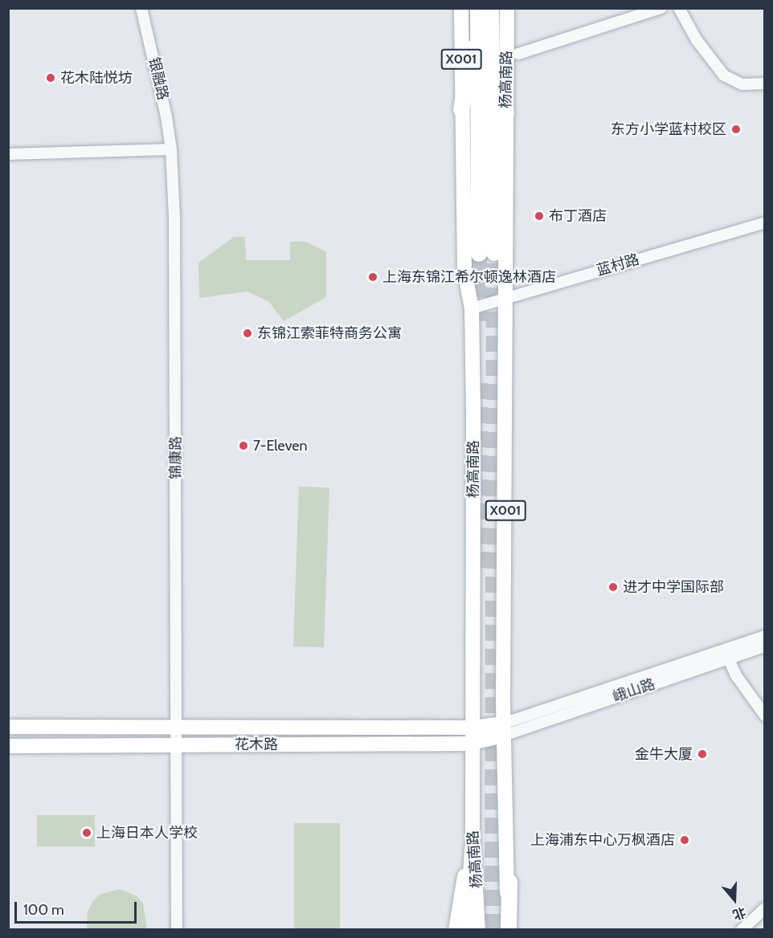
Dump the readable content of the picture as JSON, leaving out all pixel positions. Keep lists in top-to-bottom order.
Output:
{
  "streets": {
    "highway": ["X001", "杨高南路"],
    "main road": ["花木路"],
    "street": [
      "银融路",
      "蓝村路",
      "锦康路",
      "峨山路"
    ]
  },
  "crossings": [
    ["X001", "杨高南路"],
    ["银融路", "锦康路"],
    ["杨高南路", "蓝村路"],
    ["杨高南路", "峨山路"],
    ["杨高南路", "花木路"],
    ["锦康路", "花木路"],
    ["峨山路", "花木路"]
  ],
  "places": [
    "花木陆悦坊",
    "东方小学蓝村校区",
    "布丁酒店",
    "上海东锦江希尔顿逸林酒店",
    "东锦江索菲特商务公寓",
    "7-Eleven",
    "进才中学国际部",
    "金牛大厦",
    "上海日本人学校",
    "上海浦东中心万枫酒店"
  ],
  "scale_bar": "100 m",
  "north": "bottom"
}
